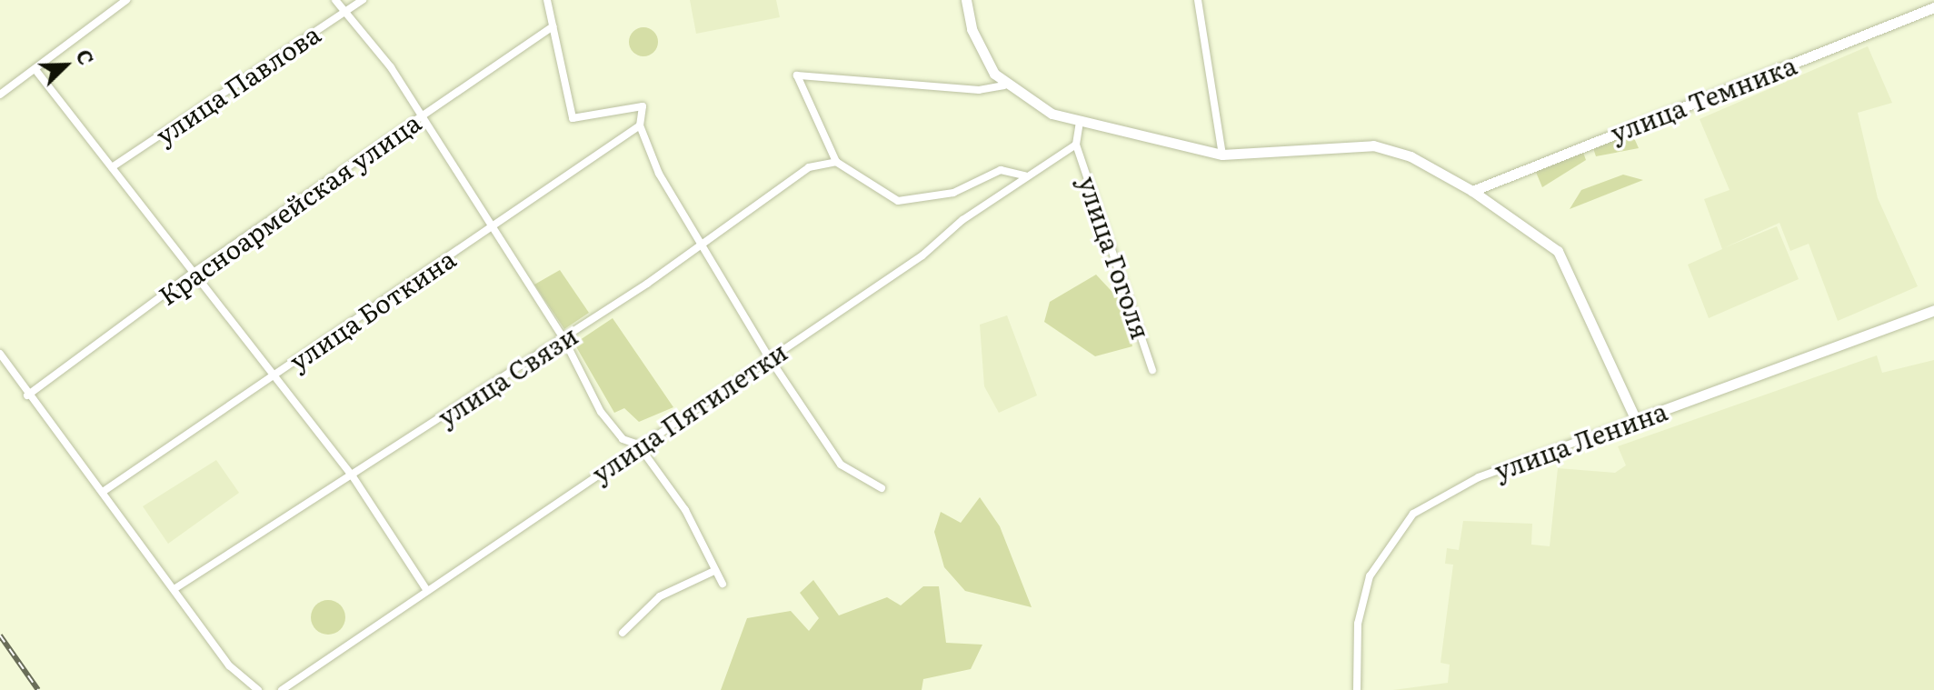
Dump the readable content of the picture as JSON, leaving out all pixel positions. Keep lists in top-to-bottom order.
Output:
{
  "streets": {
    "street": [
      "улица Павлова",
      "улица Темника",
      "Красноармейская улица",
      "улица Гоголя",
      "улица Боткина",
      "улица Связи",
      "улица Пятилетки",
      "улица Ленина"
    ]
  },
  "crossings": [
    ["улица Гоголя", "улица Пятилетки"]
  ],
  "north": "top right"
}
